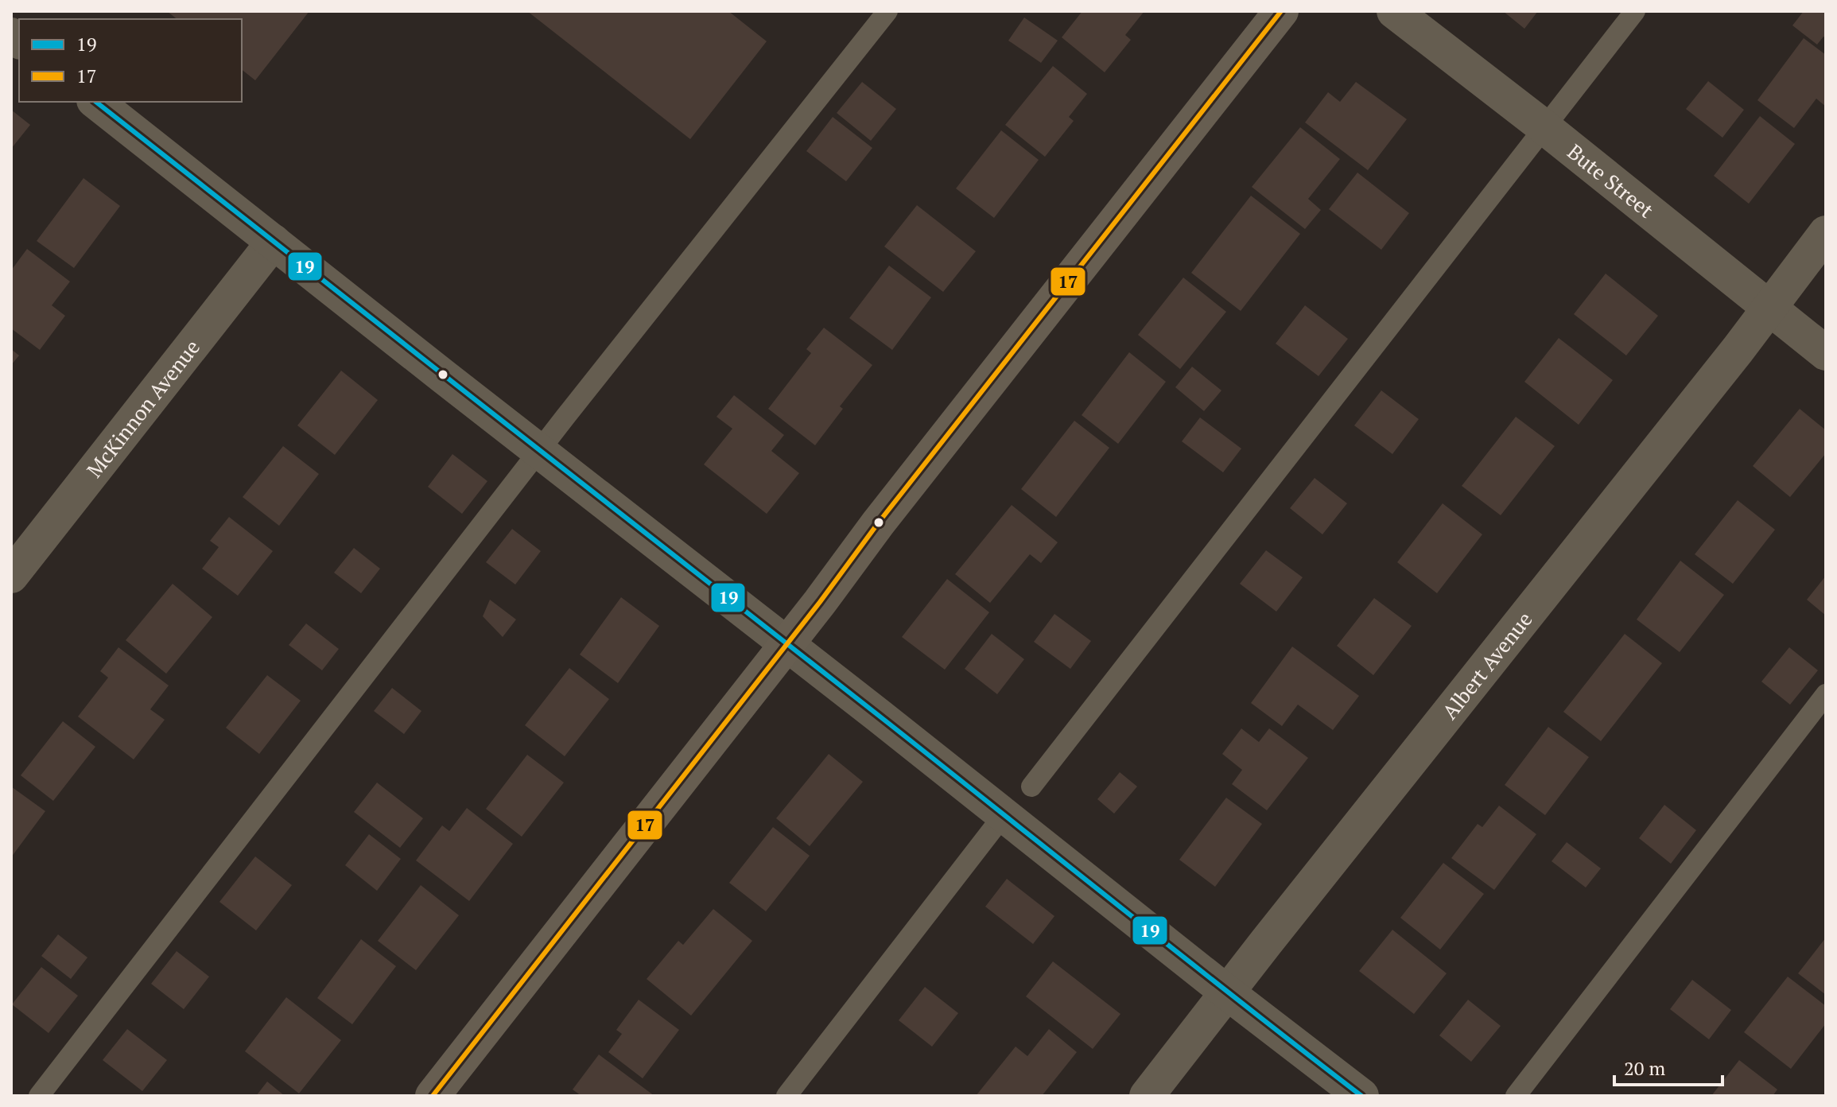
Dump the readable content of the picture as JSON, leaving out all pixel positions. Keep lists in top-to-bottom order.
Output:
{
  "streets": {
    "street": ["Bute Street", "McKinnon Avenue", "Albert Avenue"]
  },
  "crossings": [
    ["Bute Street", "Albert Avenue"]
  ],
  "lines": ["transit line 17", "transit line 19"],
  "legend": ["19", "17"],
  "scale_bar": "20 m"
}
